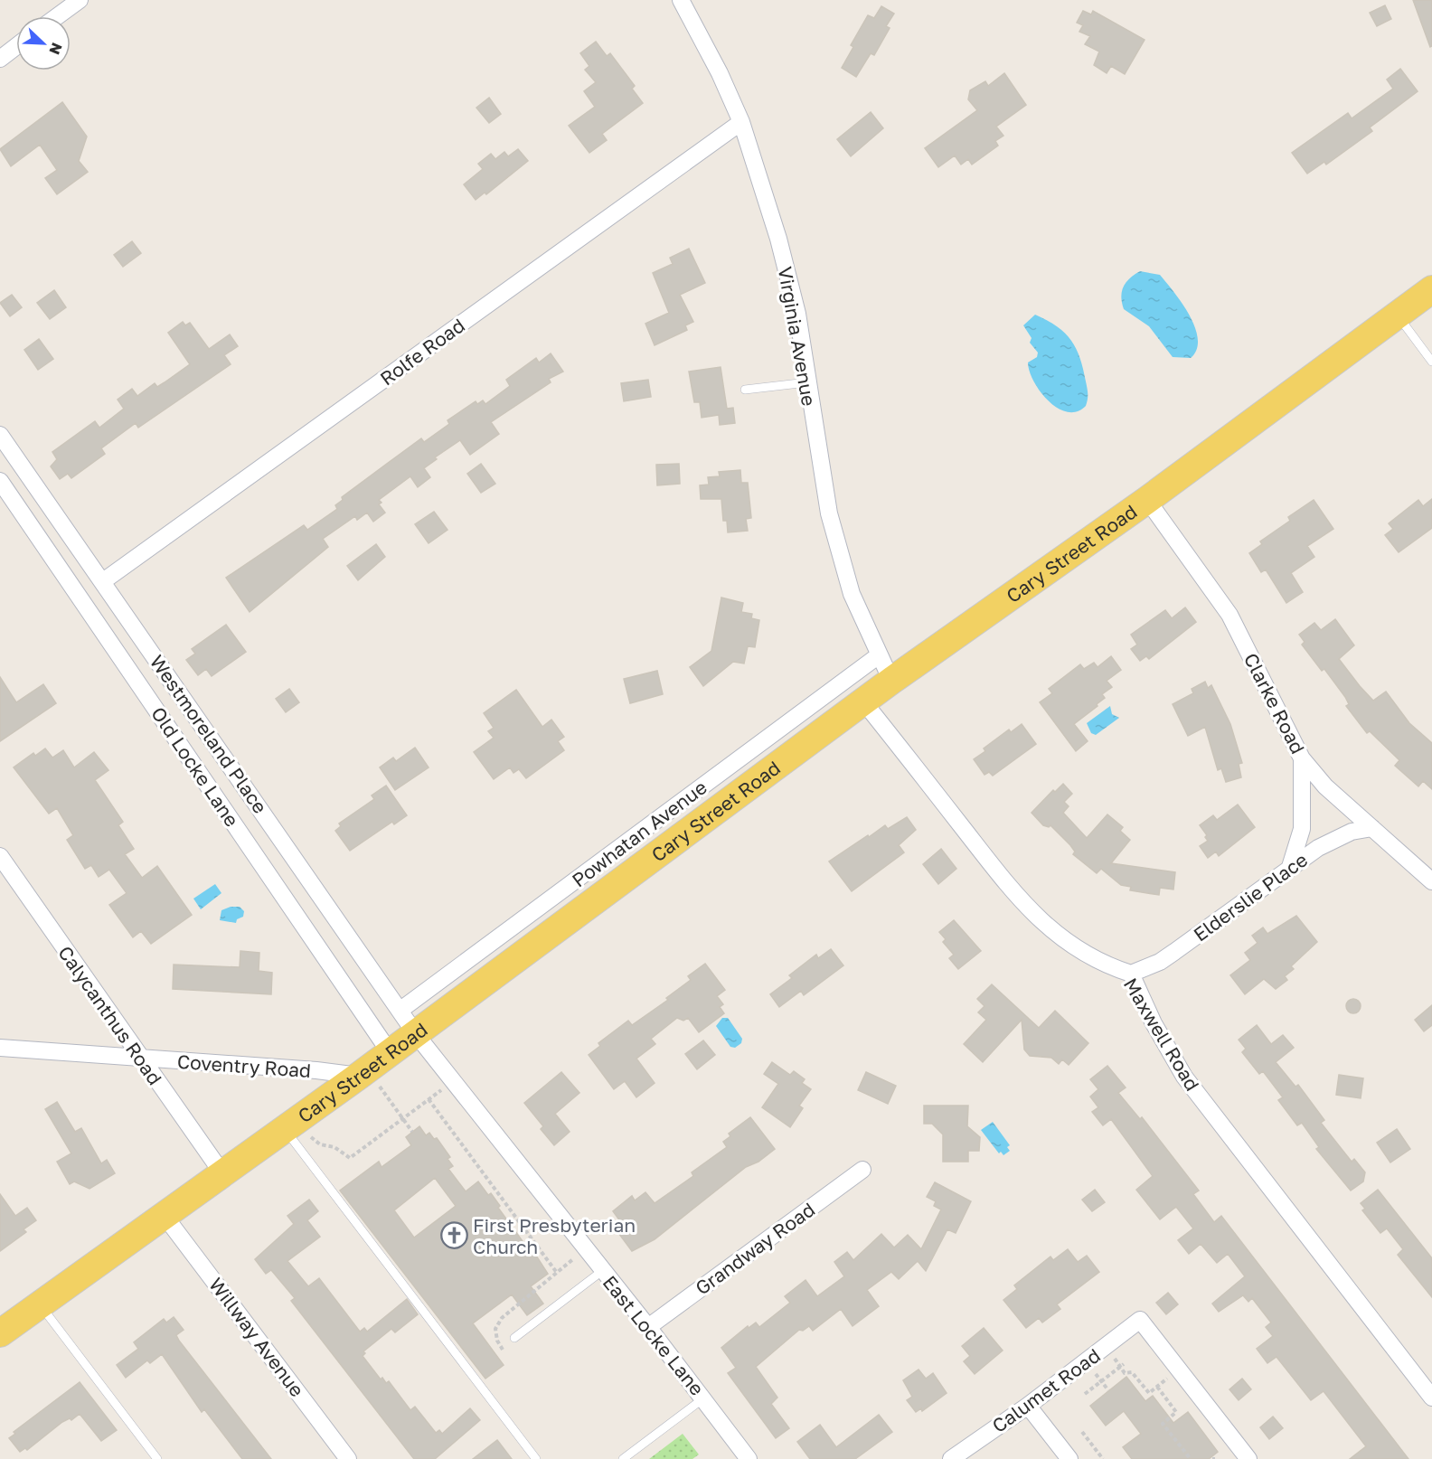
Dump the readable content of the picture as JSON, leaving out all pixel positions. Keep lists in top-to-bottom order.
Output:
{
  "streets": {
    "main road": ["Cary Street Road"],
    "street": [
      "Virginia Avenue",
      "Rolfe Road",
      "Clarke Road",
      "Westmoreland Place",
      "Old Locke Lane",
      "Powhatan Avenue",
      "Elderslie Place",
      "Calycanthus Road",
      "Maxwell Road",
      "Coventry Road",
      "Grandway Road",
      "East Locke Lane",
      "Willway Avenue",
      "Calumet Road"
    ]
  },
  "crossings": [
    ["Virginia Avenue", "Rolfe Road"],
    ["Virginia Avenue", "Cary Street Road"],
    ["Virginia Avenue", "Powhatan Avenue"],
    ["Rolfe Road", "Westmoreland Place"],
    ["Cary Street Road", "Clarke Road"],
    ["Cary Street Road", "Westmoreland Place"],
    ["Cary Street Road", "Old Locke Lane"],
    ["Cary Street Road", "Calycanthus Road"],
    ["Cary Street Road", "Maxwell Road"],
    ["Cary Street Road", "Coventry Road"],
    ["Cary Street Road", "East Locke Lane"],
    ["Cary Street Road", "Willway Avenue"],
    ["Clarke Road", "Elderslie Place"],
    ["Westmoreland Place", "Powhatan Avenue"],
    ["Westmoreland Place", "East Locke Lane"],
    ["Elderslie Place", "Maxwell Road"],
    ["Calycanthus Road", "Coventry Road"],
    ["Grandway Road", "East Locke Lane"]
  ],
  "places": {
    "church": ["First Presbyterian Church"]
  },
  "north": "bottom right"
}
